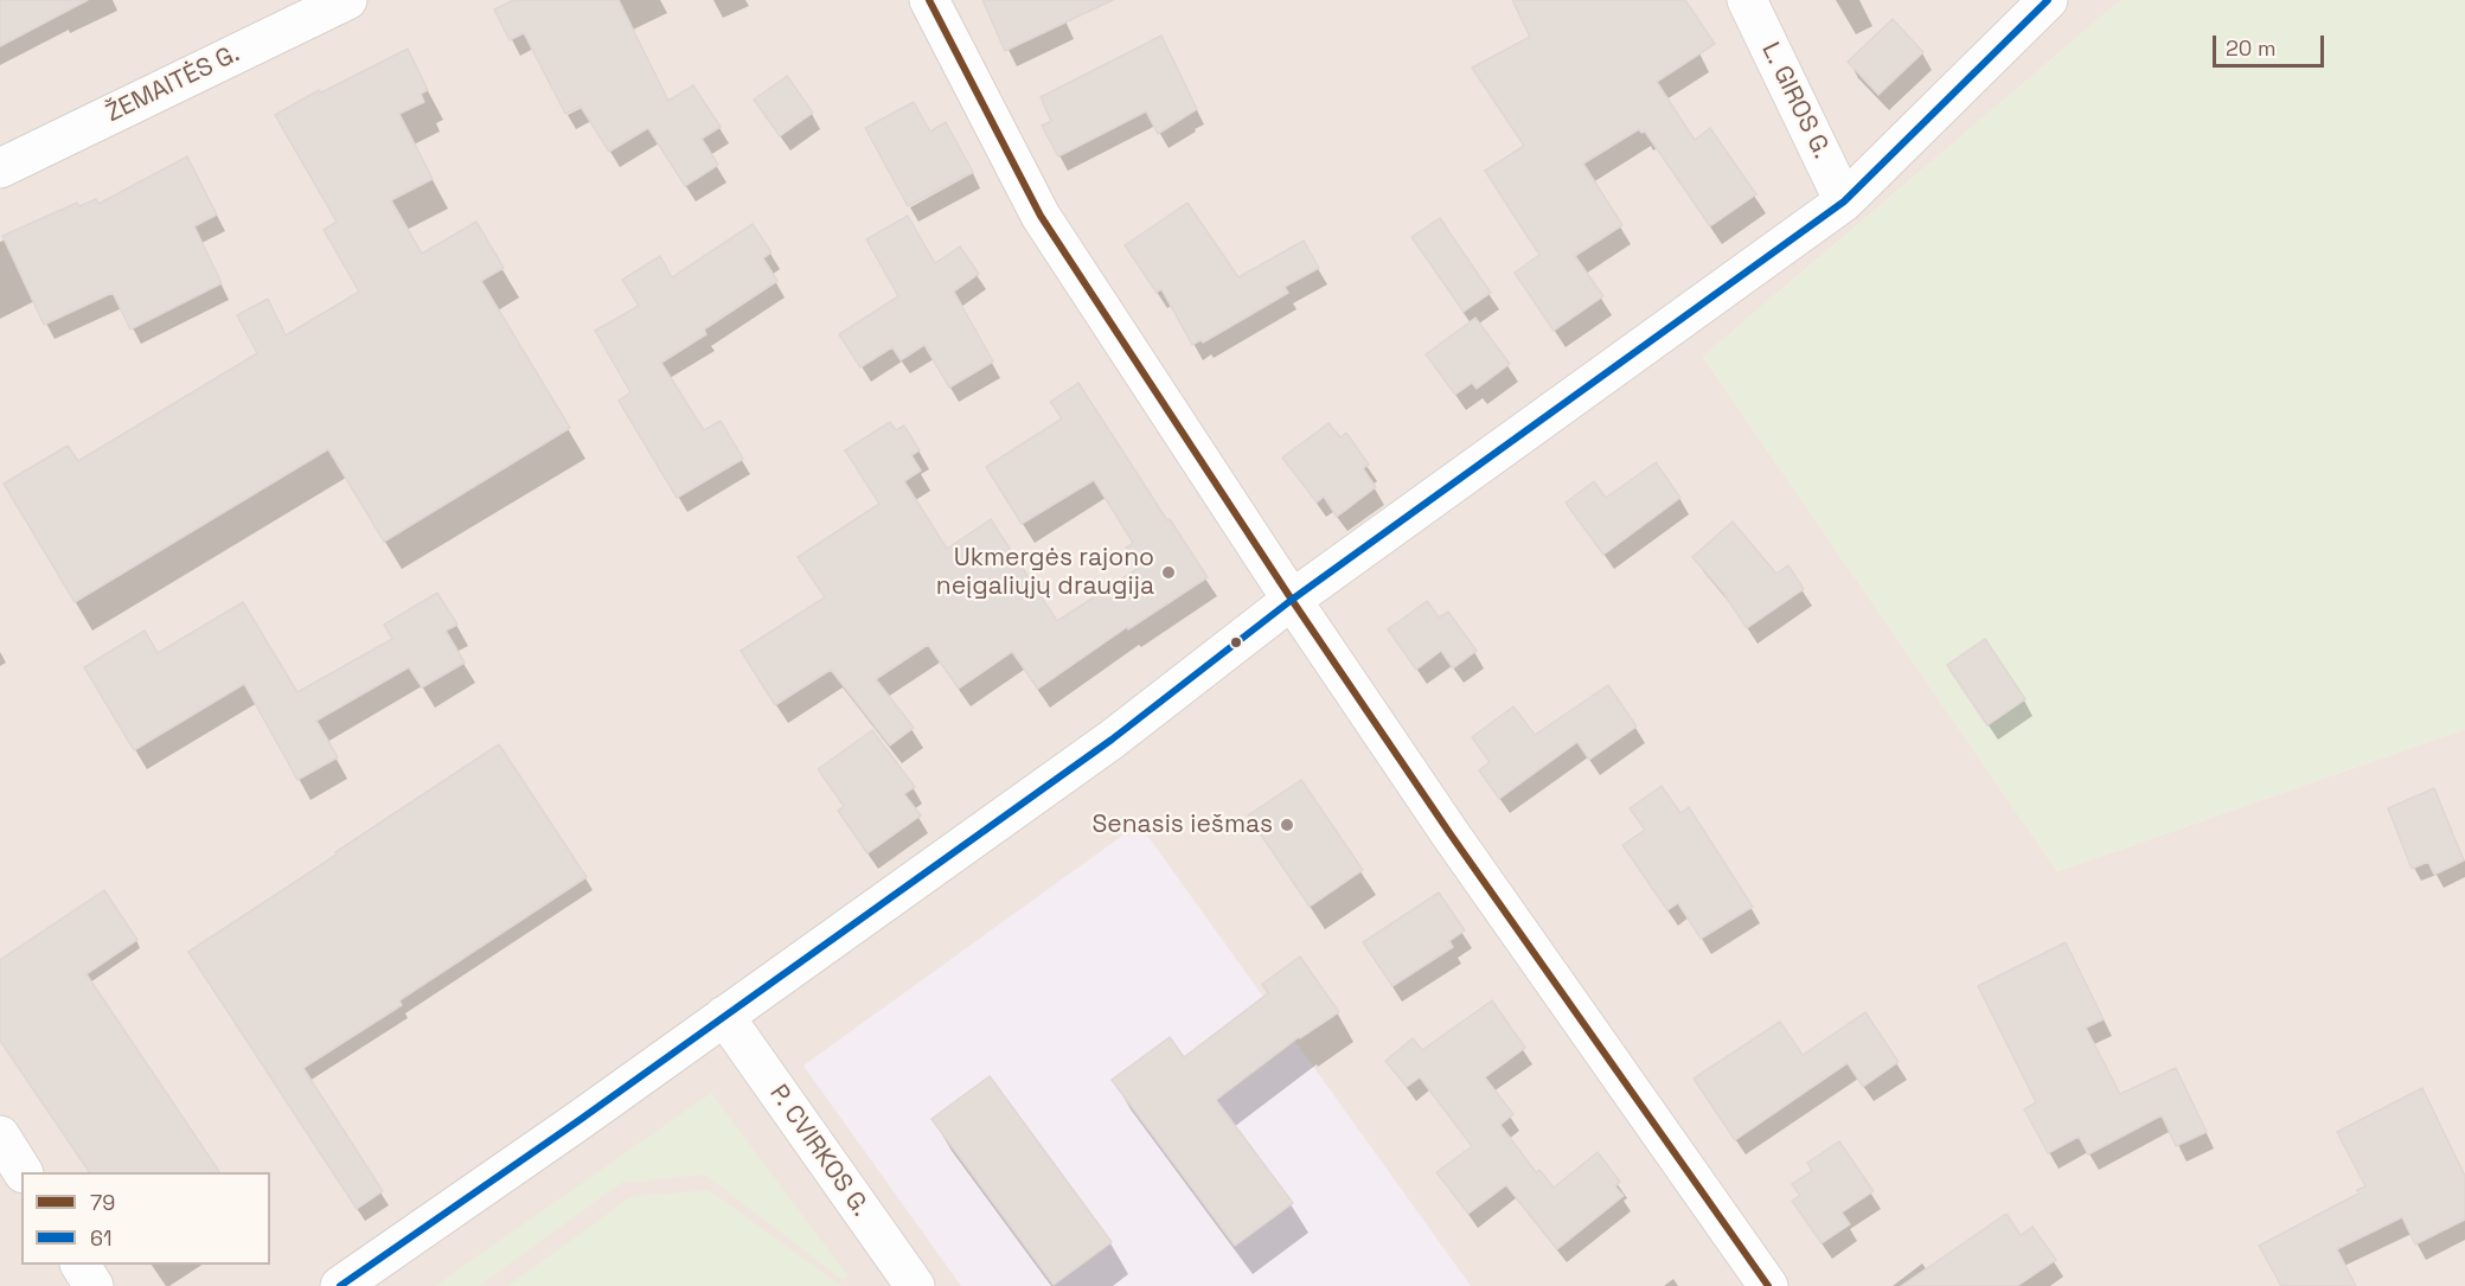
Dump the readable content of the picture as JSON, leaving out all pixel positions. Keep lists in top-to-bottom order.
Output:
{
  "streets": {
    "street": ["ŽEMAITĖS G.", "L. GIROS G.", "P. CVIRKOS G."]
  },
  "places": ["Ukmergės rajono neįgaliųjų draugija", "Senasis iešmas"],
  "lines": ["transit line 79", "transit line 61"],
  "legend": ["79", "61"],
  "scale_bar": "20 m"
}
